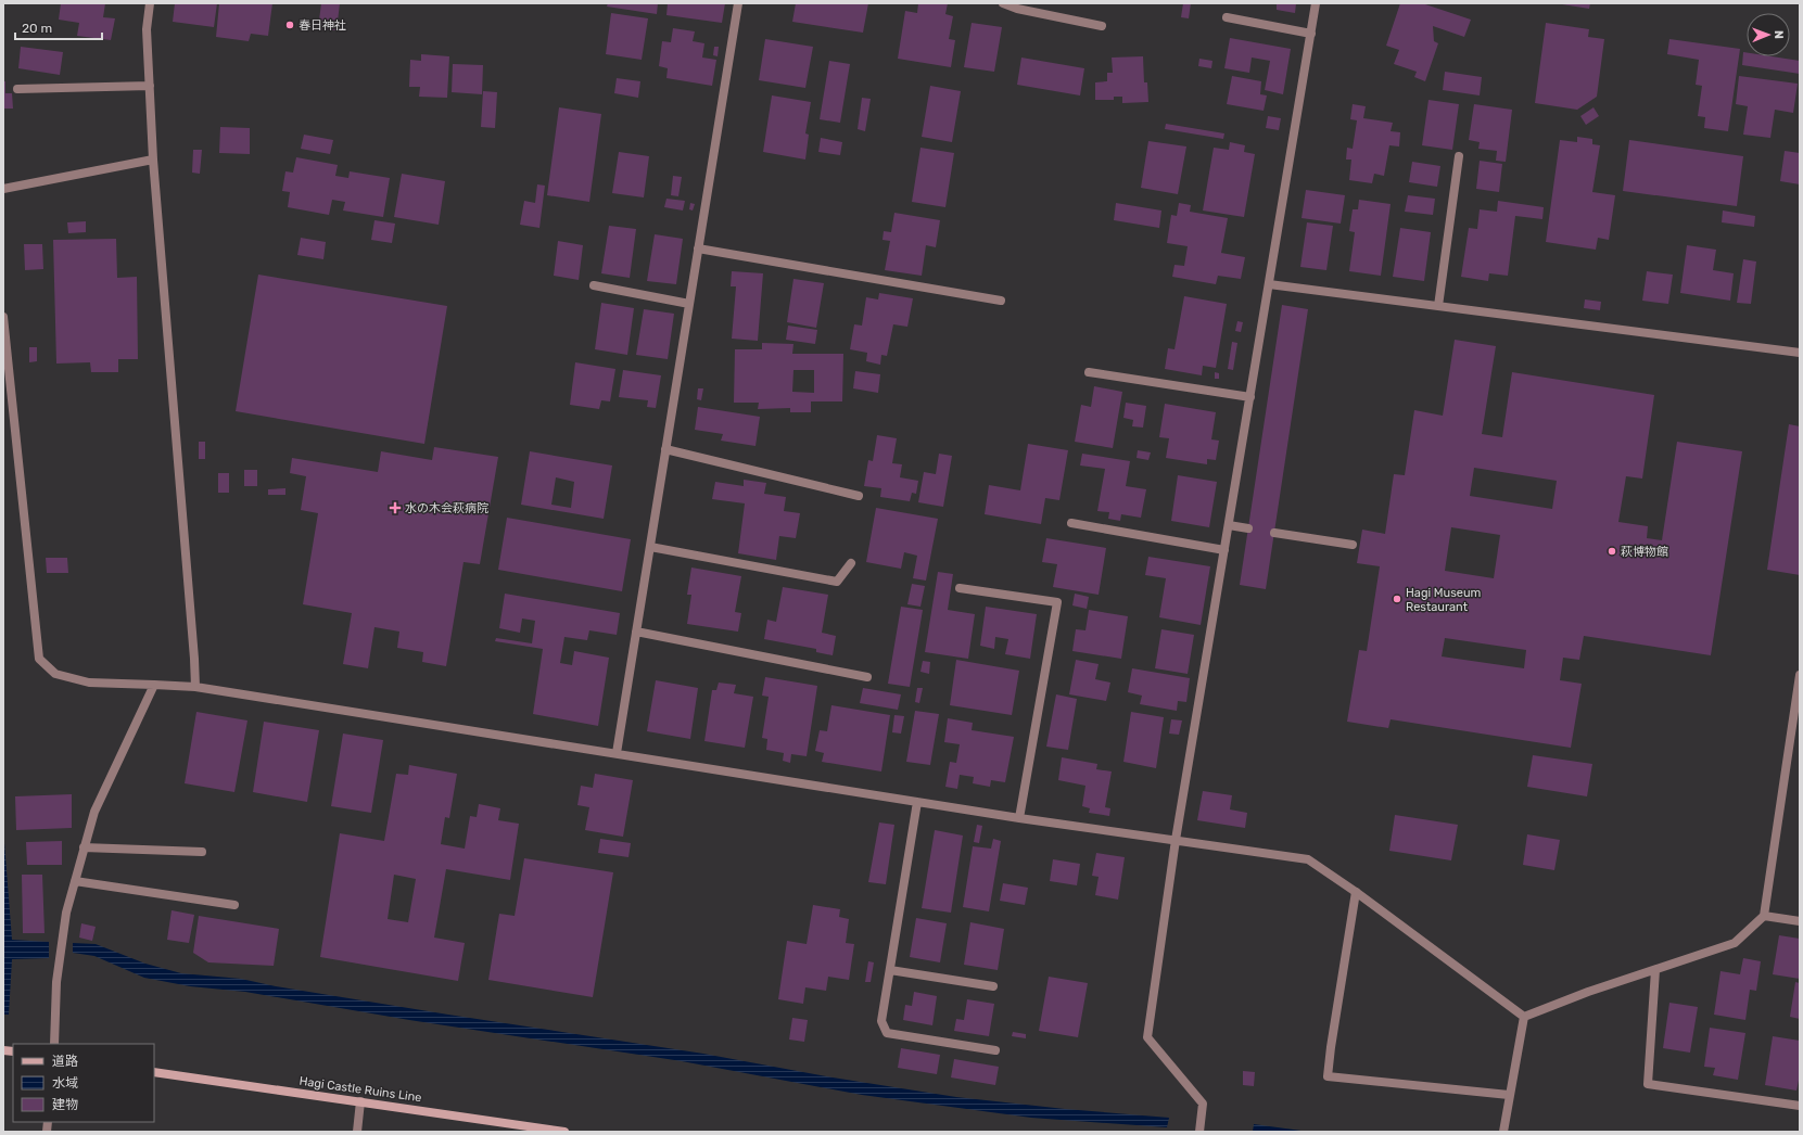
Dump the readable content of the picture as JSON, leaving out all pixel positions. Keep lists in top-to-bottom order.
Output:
{
  "streets": {
    "main road": ["Hagi Castle Ruins Line"]
  },
  "places": {
    "other": ["春日神社", "萩博物館", "Hagi Museum Restaurant"],
    "health": ["水の木会萩病院"]
  },
  "legend": ["道路", "水域", "建物"],
  "scale_bar": "20 m",
  "north": "right"
}
